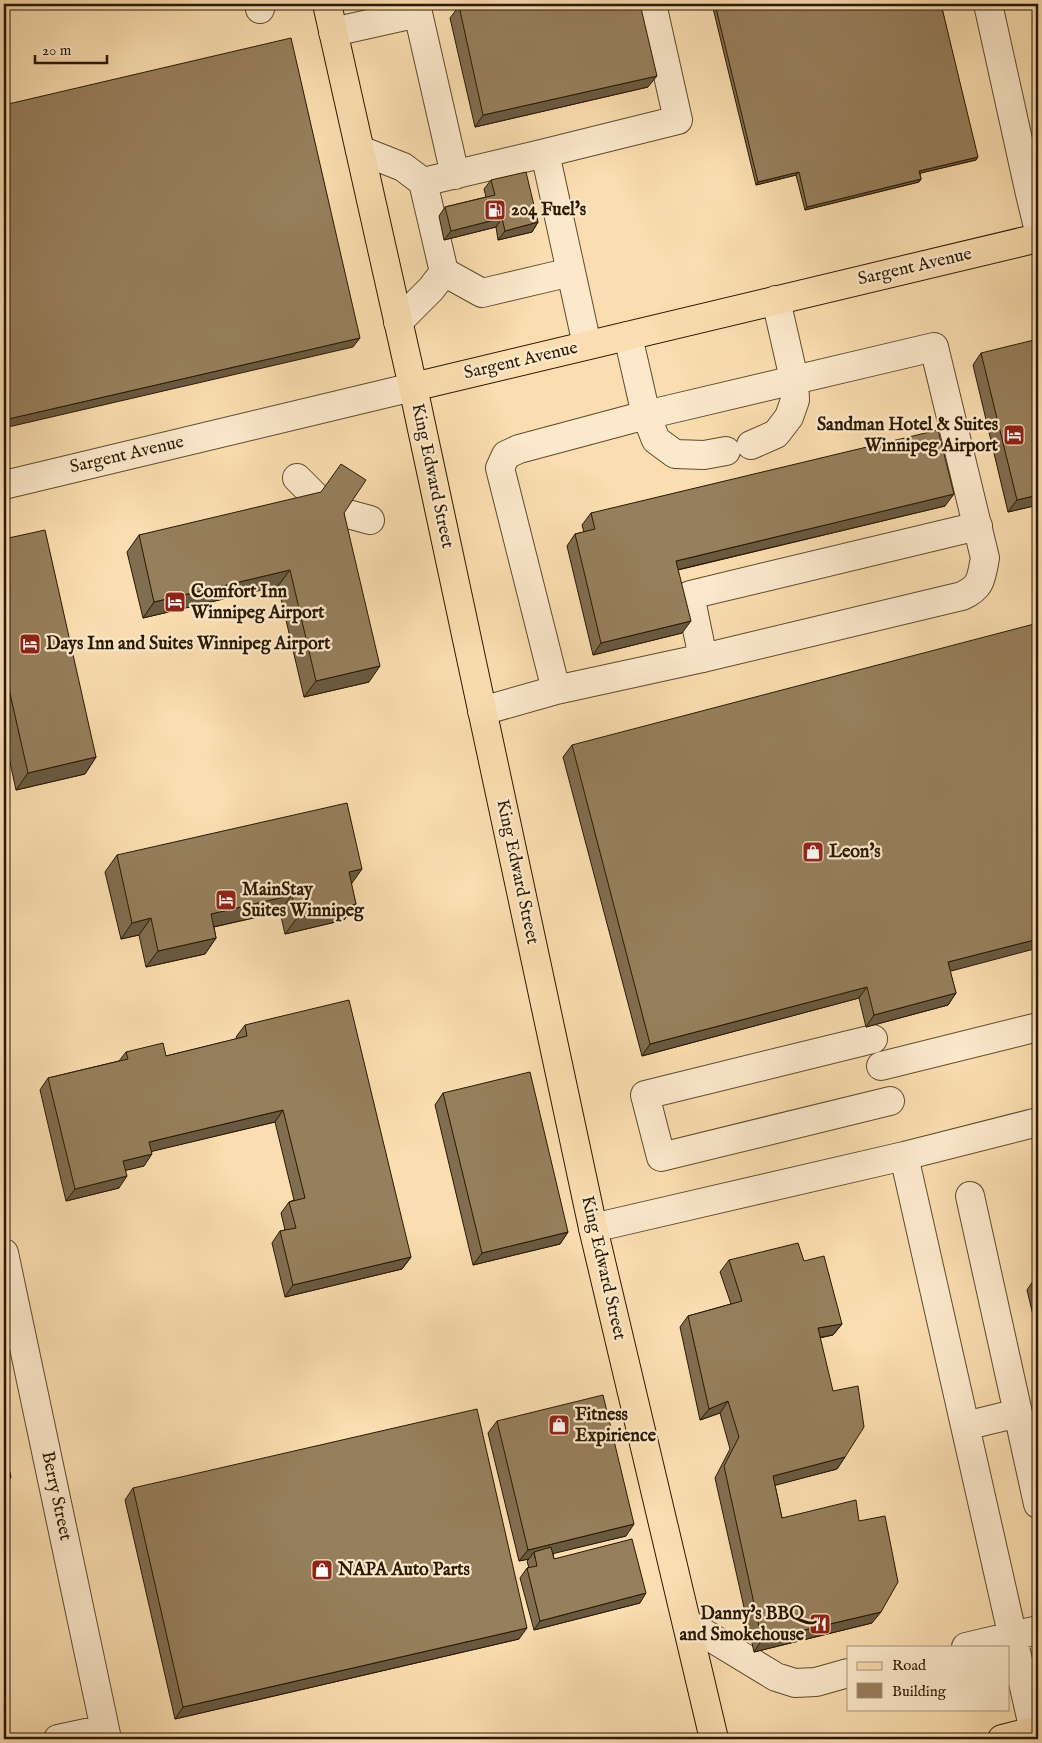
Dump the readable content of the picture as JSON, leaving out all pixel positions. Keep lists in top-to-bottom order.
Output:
{
  "streets": {
    "main road": ["Sargent Avenue", "King Edward Street"],
    "street": ["Berry Street"]
  },
  "crossings": [
    ["Sargent Avenue", "King Edward Street"]
  ],
  "places": {
    "fuel station": ["204 Fuel's"],
    "hotel": [
      "Sandman Hotel & Suites Winnipeg Airport",
      "Comfort Inn Winnipeg Airport",
      "Days Inn and Suites Winnipeg Airport",
      "MainStay Suites Winnipeg"
    ],
    "shop": ["Leon's", "Fitness Expirience", "NAPA Auto Parts"],
    "restaurant": ["Danny's BBQ and Smokehouse"]
  },
  "legend": ["Road", "Building"],
  "scale_bar": "20 m"
}
